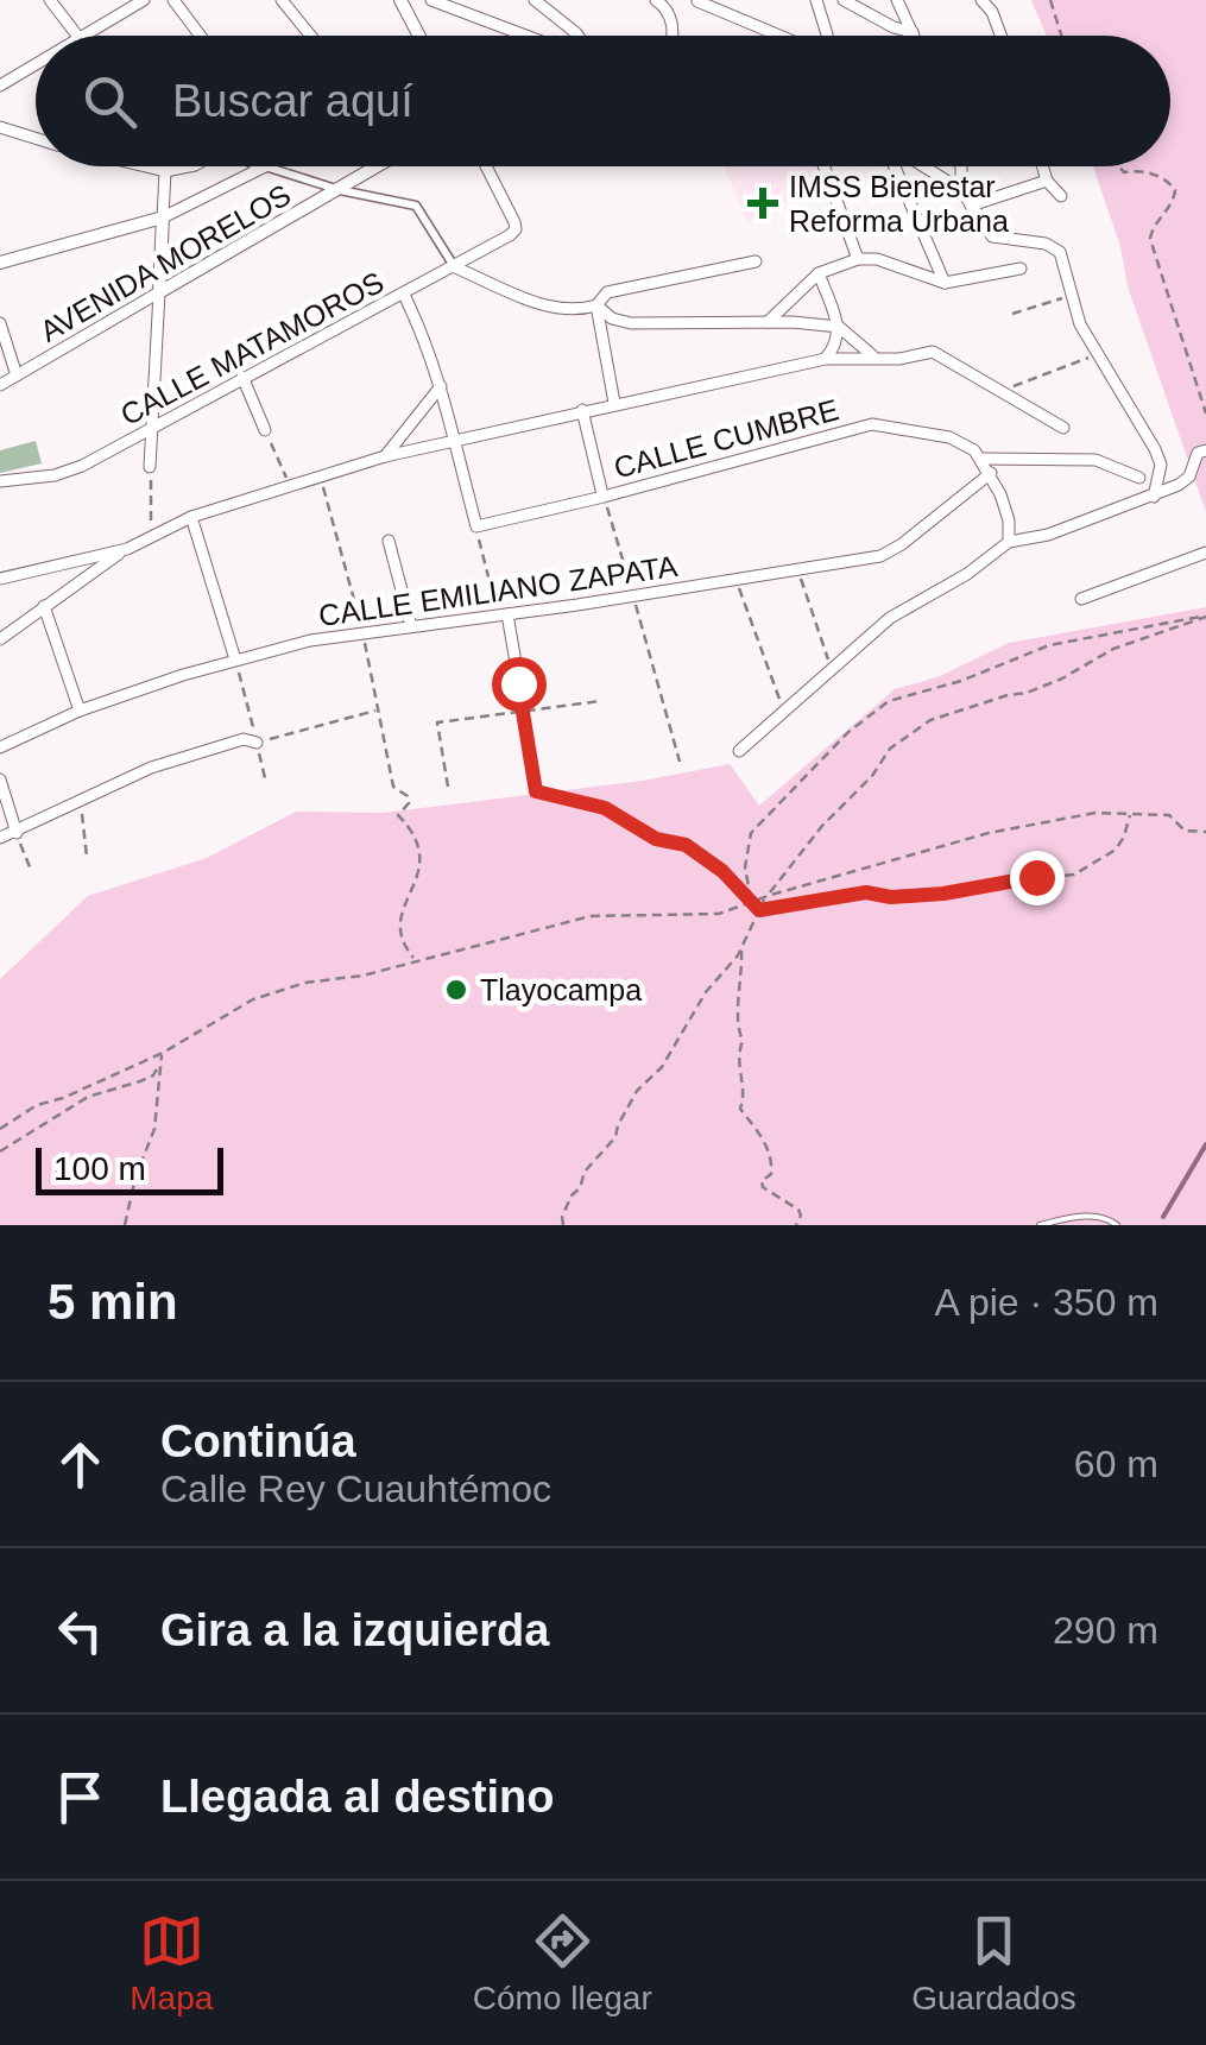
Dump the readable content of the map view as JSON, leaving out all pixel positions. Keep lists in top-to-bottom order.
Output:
{
  "streets": {
    "street": [
      "AVENIDA MORELOS",
      "CALLE MATAMOROS",
      "CALLE CUMBRE",
      "CALLE EMILIANO ZAPATA"
    ]
  },
  "places": {
    "health": ["IMSS Bienestar Reforma Urbana"],
    "other": ["Tlayocampa"]
  },
  "scale_bar": "100 m",
  "page": {
    "search": "Buscar aquí",
    "scale": "100 m",
    "heading": ["5 min", "A pie · 350 m"],
    "list": [
      ["Continúa", "Calle Rey Cuauhtémoc", "60 m"],
      ["Gira a la izquierda", "290 m"],
      "Llegada al destino"
    ],
    "nav": ["Mapa", "Cómo llegar", "Guardados"]
  }
}
